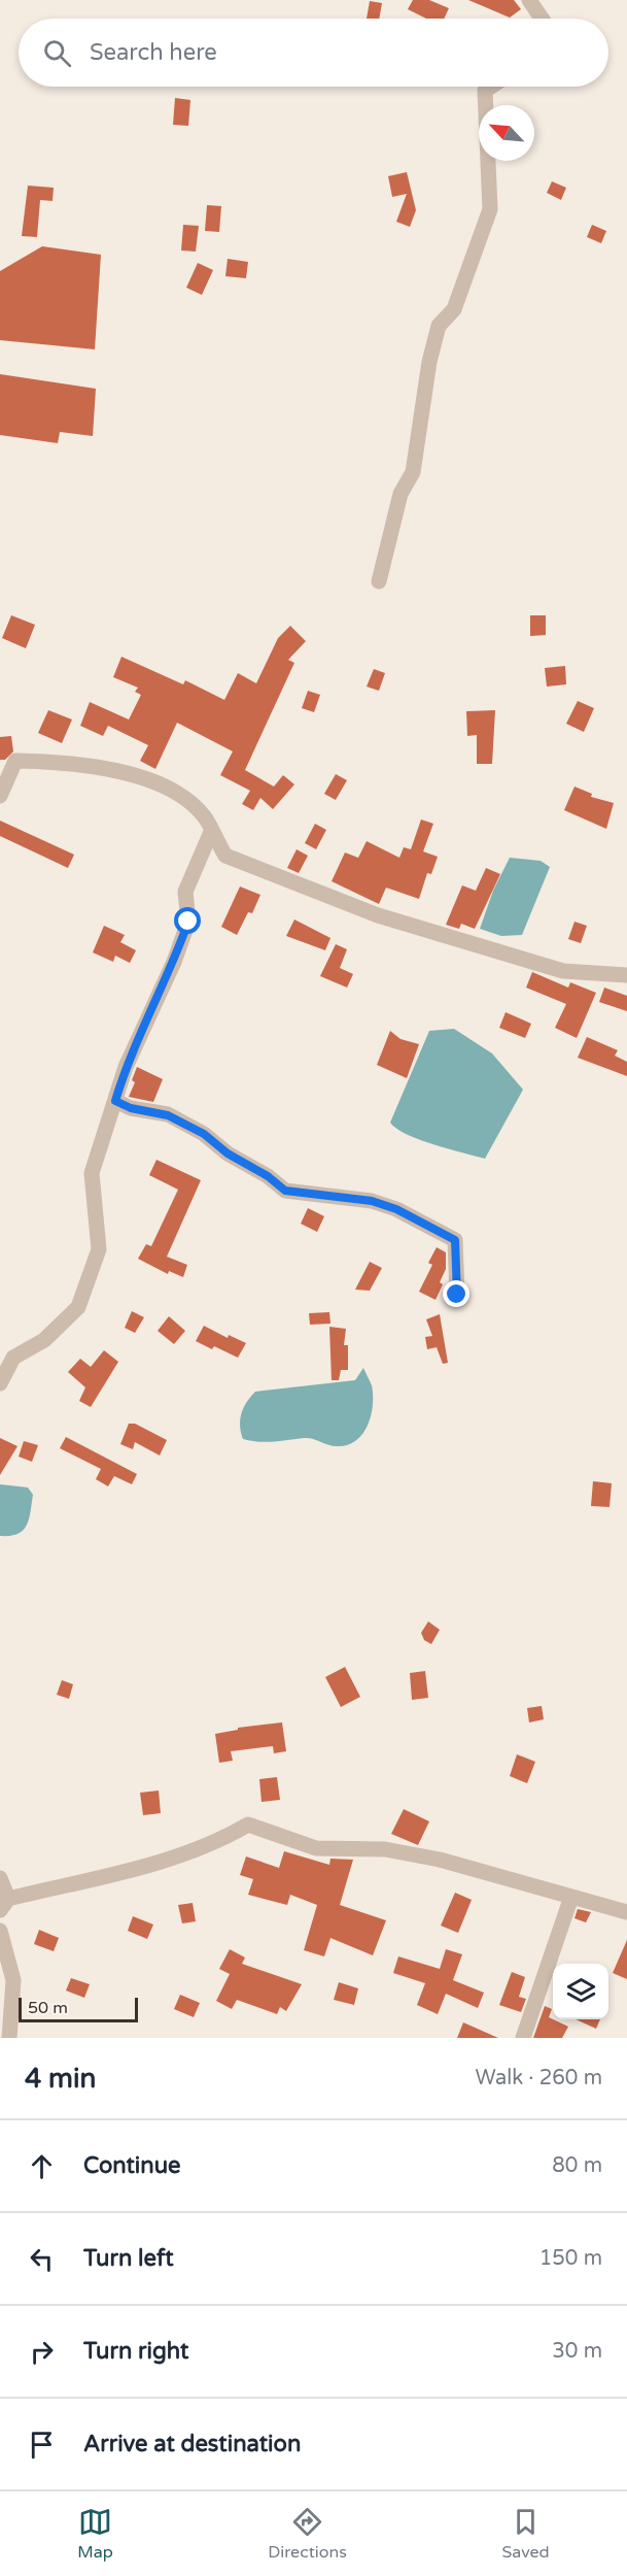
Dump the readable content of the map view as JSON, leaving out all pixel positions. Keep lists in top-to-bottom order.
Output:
{
  "scale_bar": "50 m",
  "north": "top left",
  "page": {
    "search": "Search here",
    "scale": "50 m",
    "heading": ["4 min", "Walk · 260 m"],
    "list": [
      ["Continue", "80 m"],
      ["Turn left", "150 m"],
      ["Turn right", "30 m"],
      "Arrive at destination"
    ],
    "nav": ["Map", "Directions", "Saved"]
  }
}
